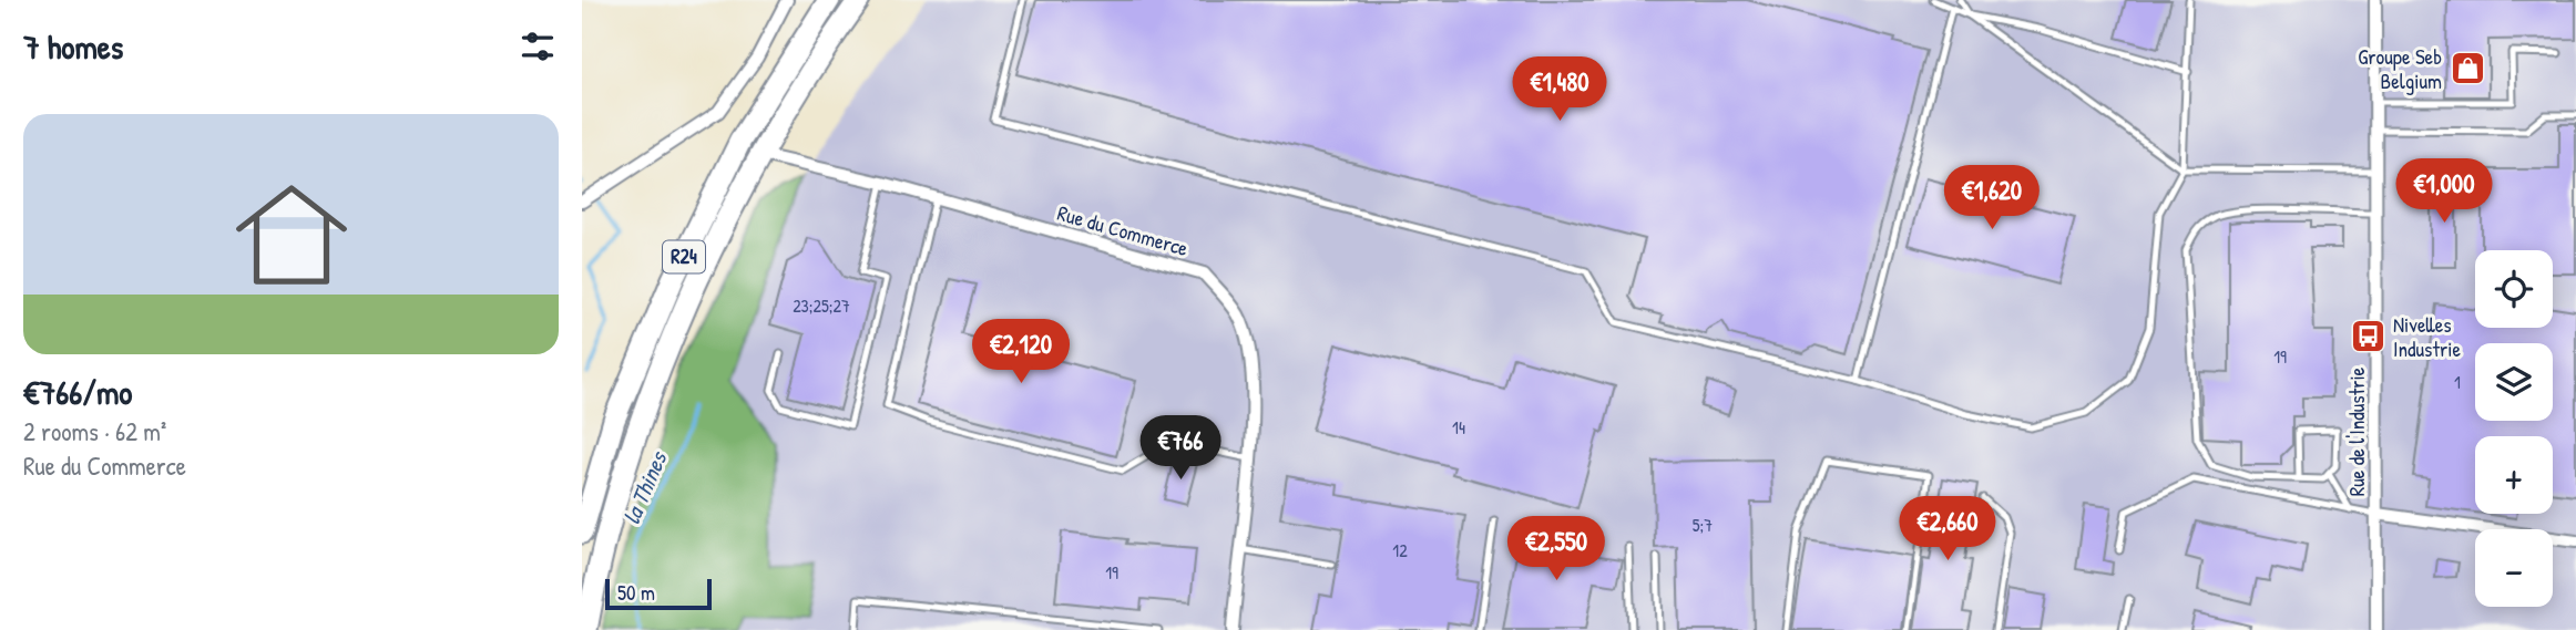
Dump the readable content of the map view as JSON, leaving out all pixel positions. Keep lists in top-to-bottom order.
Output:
{
  "streets": {
    "highway": ["R24"],
    "street": ["Rue du Commerce", "Rue de l'Industrie"]
  },
  "crossings": [
    ["Rue du Commerce", "R24"]
  ],
  "water": ["la Thines"],
  "places": {
    "shop": ["Groupe Seb Belgium"],
    "bus stop": ["Nivelles Industrie"]
  },
  "house_numbers": [
    "23;25;27",
    "19",
    "1",
    "14",
    "5;7",
    "12",
    "19"
  ],
  "scale_bar": "50 m",
  "page": {
    "heading": "7 homes",
    "price": [
      "€1,480",
      "€1,000",
      "€1,620",
      "€2,120",
      "€766",
      "€2,660",
      "€2,550"
    ],
    "list": [
      {
        "name": "€766/mo",
        "note": "2 rooms · 62 m² · Rue du Commerce"
      }
    ],
    "map_buttons": ["+", "−"],
    "scale": "50 m"
  }
}
